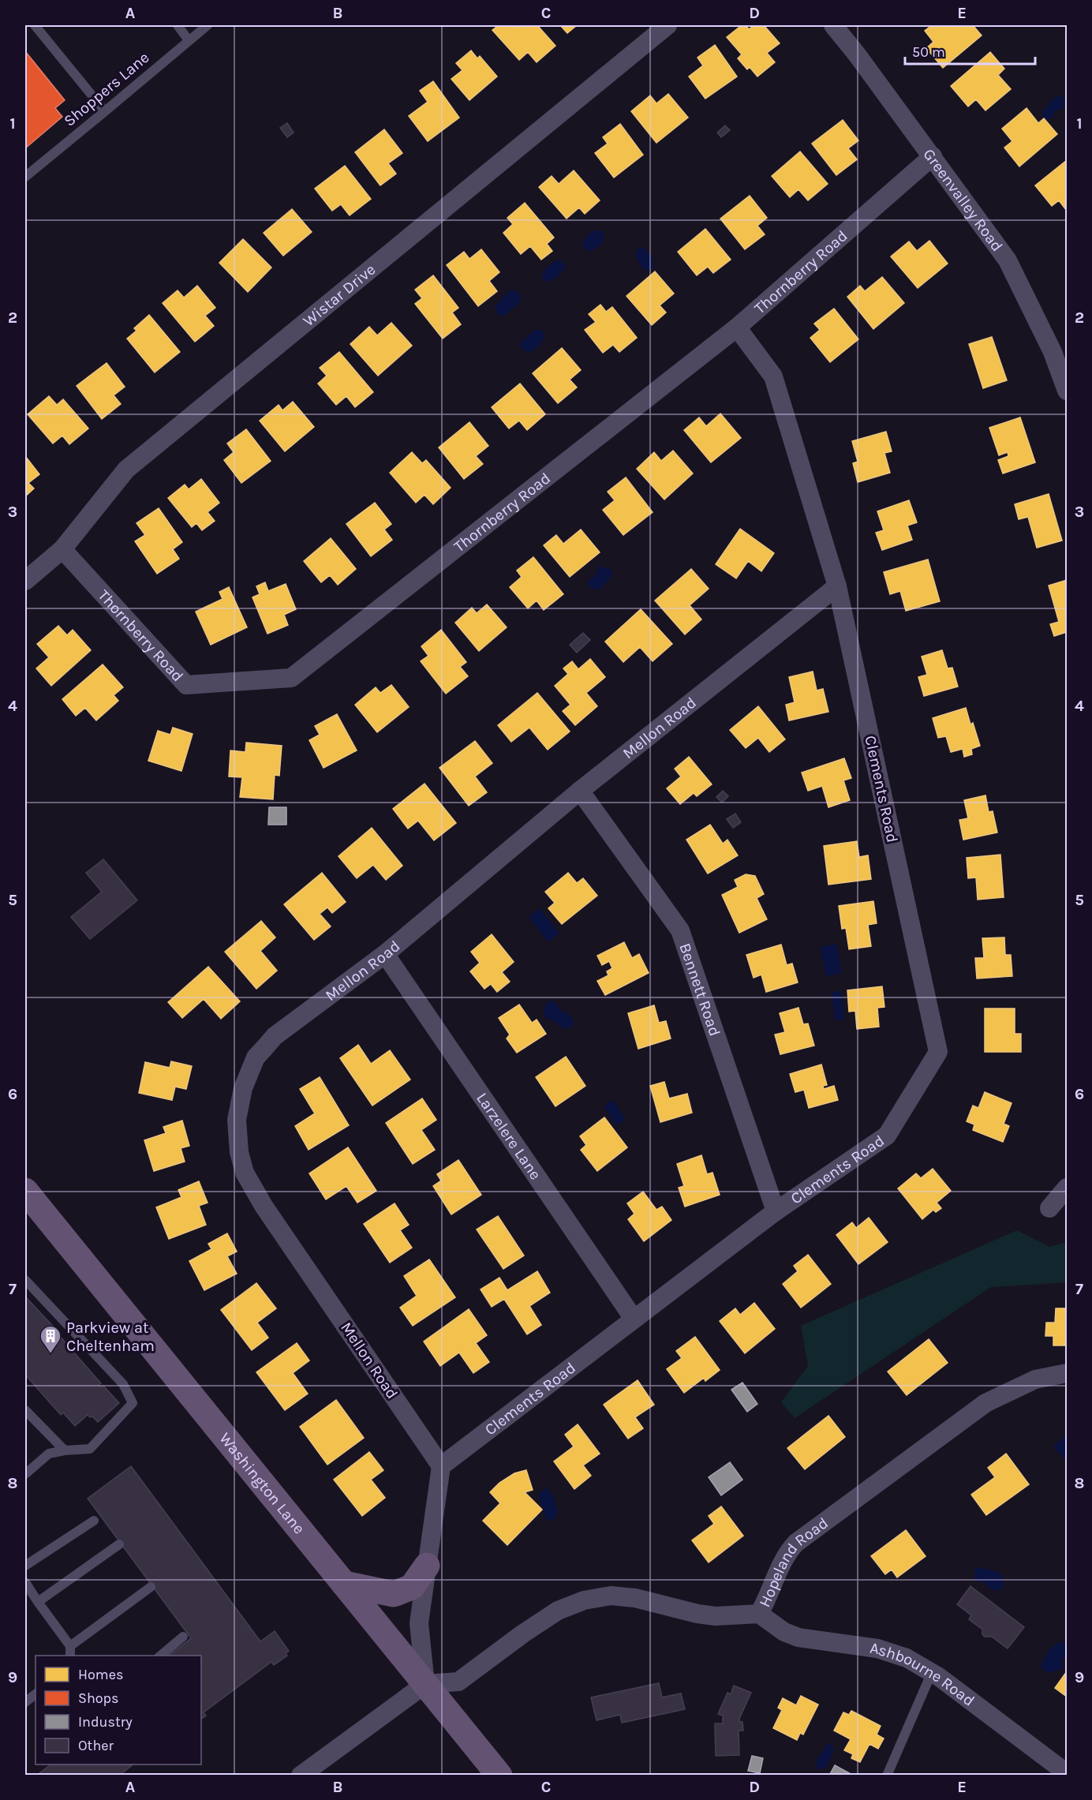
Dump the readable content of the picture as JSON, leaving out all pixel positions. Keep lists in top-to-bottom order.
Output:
{
  "streets": {
    "main road": ["Washington Lane"],
    "street": [
      "Greenvalley Road",
      "Thornberry Road",
      "Wistar Drive",
      "Mellon Road",
      "Clements Road",
      "Bennett Road",
      "Larzelere Lane",
      "Hopeland Road",
      "Ashbourne Road"
    ],
    "lane": ["Shoppers Lane"]
  },
  "crossings": [
    ["Greenvalley Road", "Thornberry Road"],
    ["Thornberry Road", "Wistar Drive"],
    ["Thornberry Road", "Clements Road"],
    ["Mellon Road", "Clements Road"],
    ["Mellon Road", "Bennett Road"],
    ["Mellon Road", "Larzelere Lane"],
    ["Clements Road", "Bennett Road"],
    ["Clements Road", "Larzelere Lane"],
    ["Washington Lane", "Hopeland Road"],
    ["Hopeland Road", "Ashbourne Road"]
  ],
  "places": {
    "building": ["Parkview at Cheltenham"]
  },
  "legend": [
    "Homes",
    "Shops",
    "Industry",
    "Other"
  ],
  "scale_bar": "50 m",
  "grid": {
    "columns": [
      "A",
      "B",
      "C",
      "D",
      "E"
    ],
    "rows": [
      "1",
      "2",
      "3",
      "4",
      "5",
      "6",
      "7",
      "8",
      "9"
    ]
  }
}
